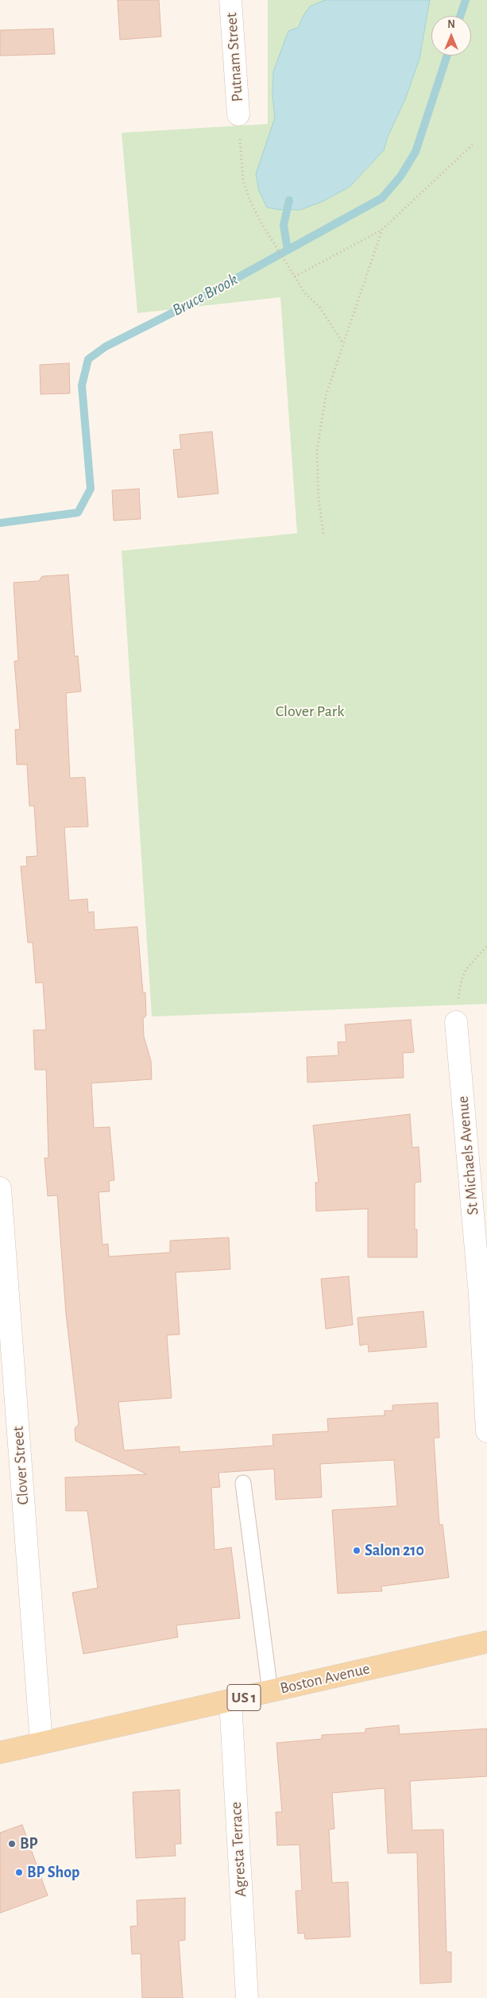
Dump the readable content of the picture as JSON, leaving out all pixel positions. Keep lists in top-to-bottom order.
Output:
{
  "streets": {
    "main road": ["Boston Avenue", "US 1"],
    "street": [
      "Putnam Street",
      "St Michaels Avenue",
      "Clover Street",
      "Agresta Terrace"
    ]
  },
  "crossings": [
    ["Clover Street", "Boston Avenue"],
    ["Boston Avenue", "Agresta Terrace"]
  ],
  "water": ["Bruce Brook"],
  "parks": ["Clover Park"],
  "places": ["Salon 210", "BP", "BP Shop"],
  "north": "top"
}
